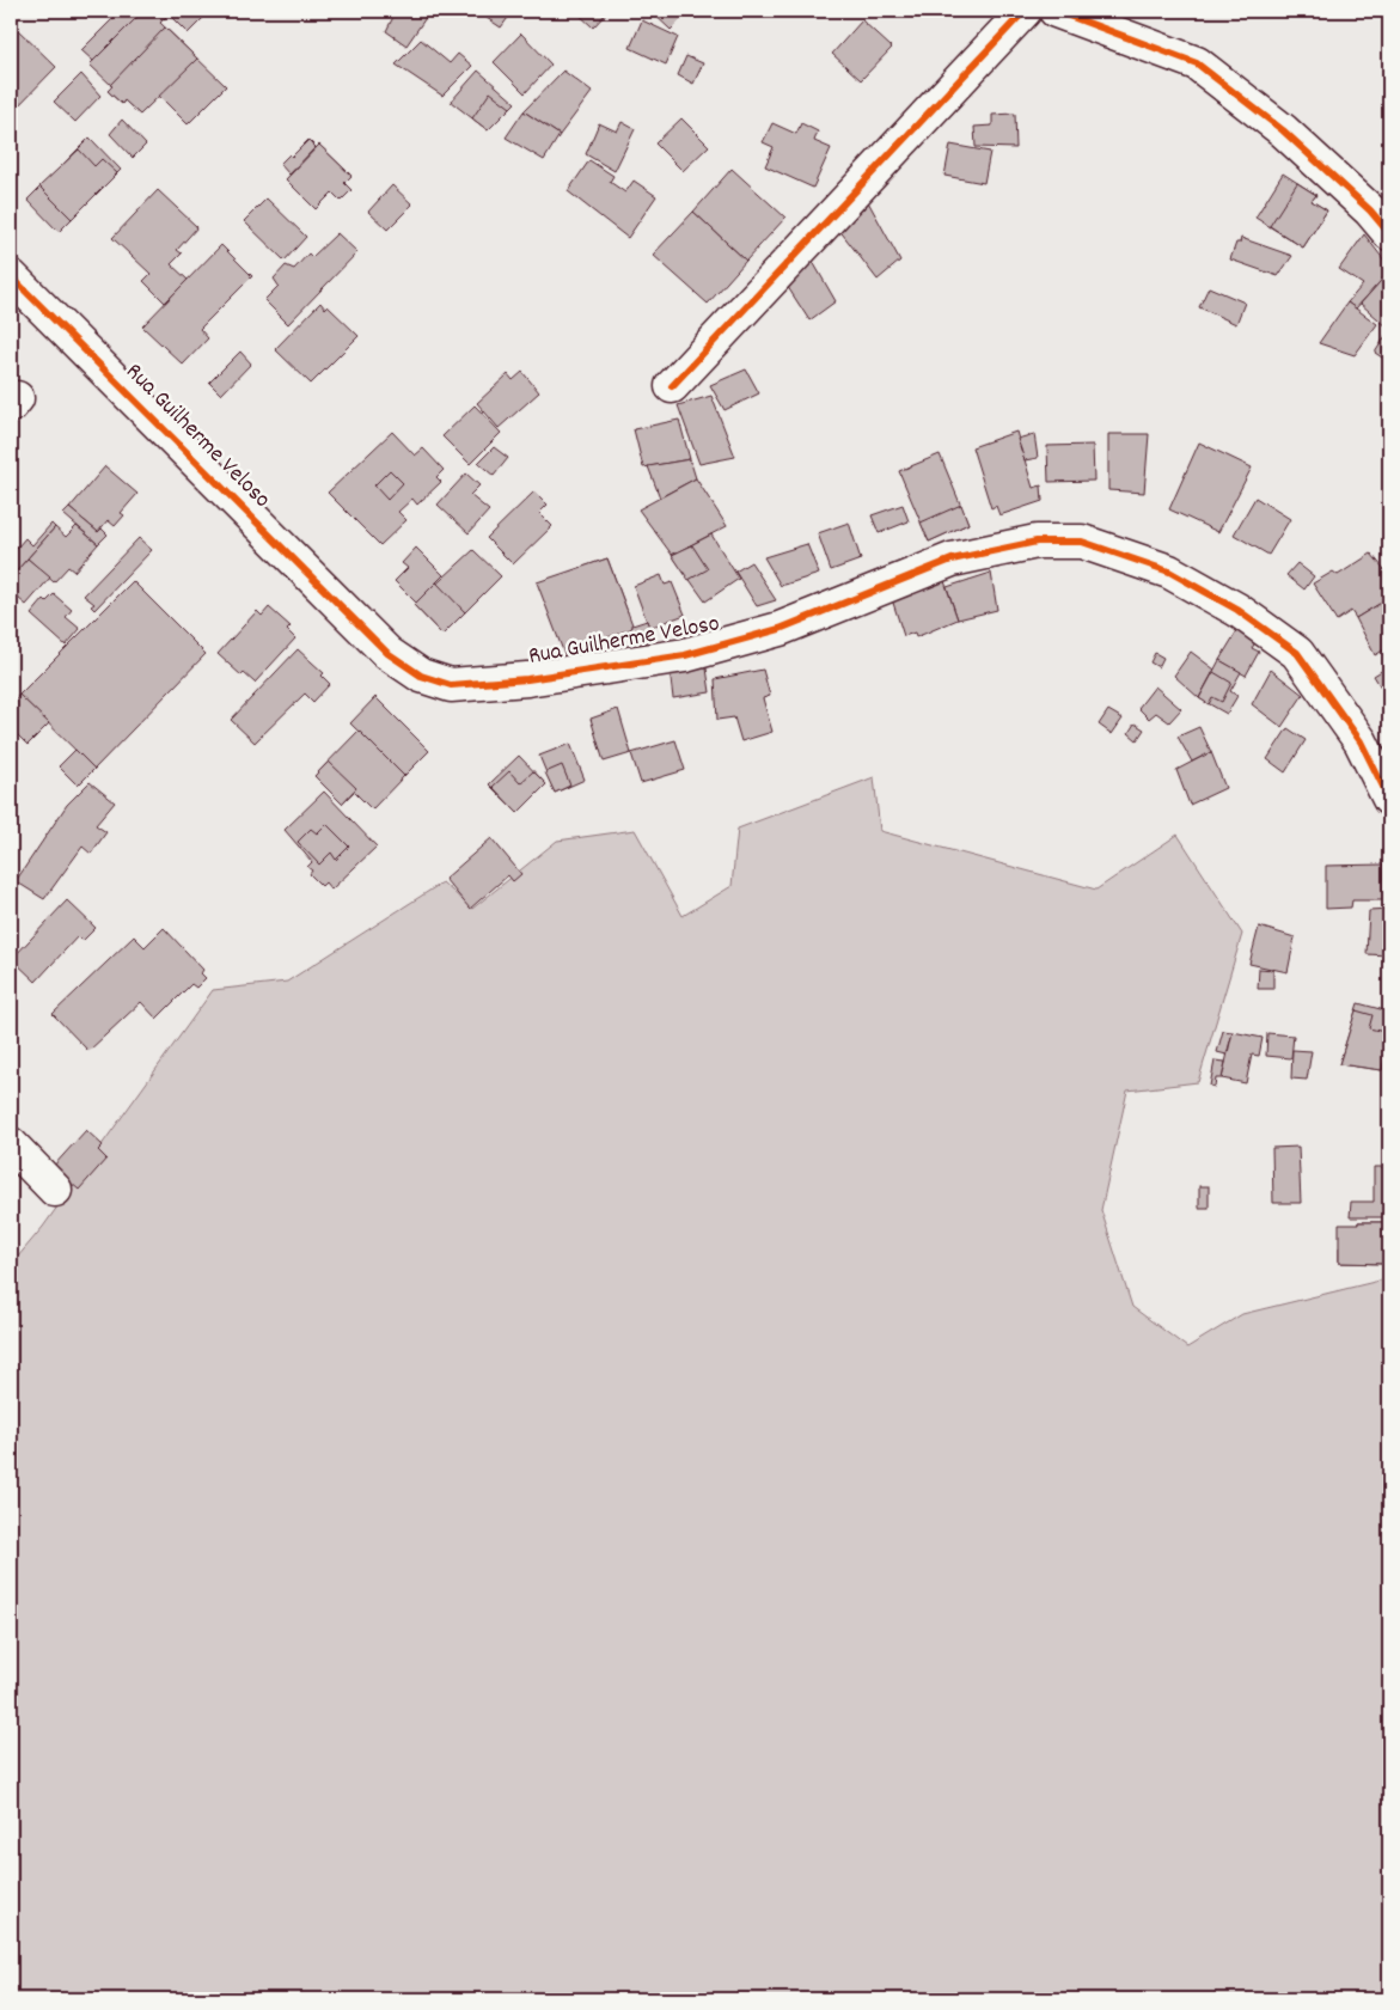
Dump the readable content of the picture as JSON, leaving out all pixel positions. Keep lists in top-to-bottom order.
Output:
{
  "streets": {
    "street": ["Rua Guilherme Veloso"]
  }
}
